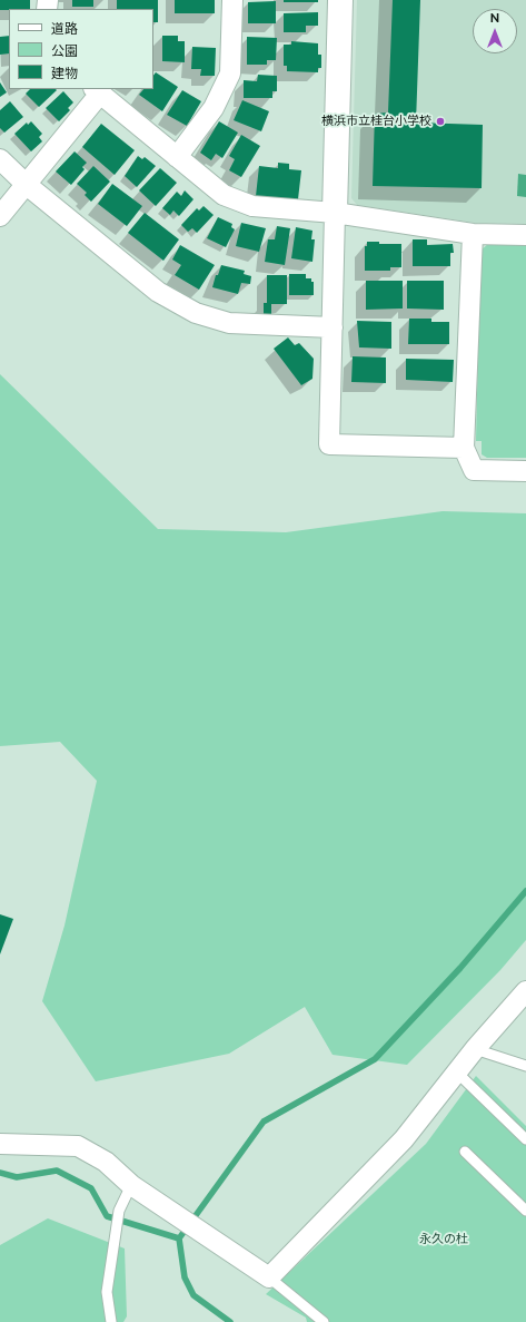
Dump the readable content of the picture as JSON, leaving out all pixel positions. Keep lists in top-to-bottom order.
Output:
{
  "parks": ["永久の杜"],
  "places": ["横浜市立桂台小学校"],
  "legend": ["道路", "公園", "建物"],
  "north": "top"
}
